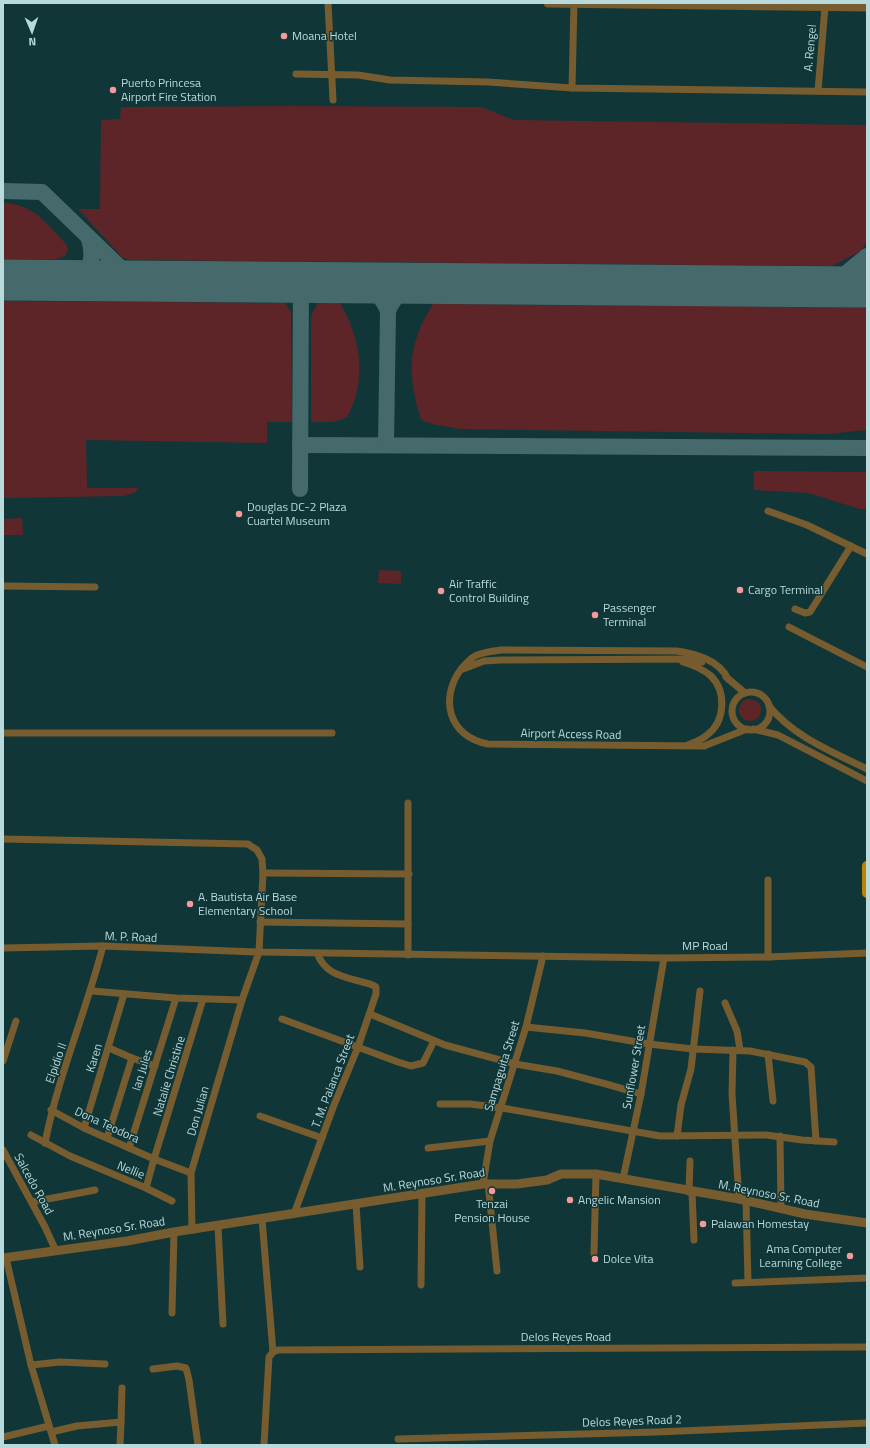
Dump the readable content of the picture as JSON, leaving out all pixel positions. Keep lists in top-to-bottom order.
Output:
{
  "streets": {
    "street": [
      "A. Rengel",
      "Airport Access Road",
      "M. P. Road",
      "MP Road",
      "Karen",
      "Elpidio II",
      "Sampaguita Street",
      "Sunflower Street",
      "Ian Jules",
      "Natalie Christine",
      "T. M. Palanca Street",
      "Don Julian",
      "Dona Teodora",
      "Nellie",
      "M. Reynoso Sr. Road",
      "Salcedo Road",
      "Delos Reyes Road",
      "Delos Reyes Road 2"
    ]
  },
  "crossings": [
    ["M. P. Road", "MP Road"],
    ["M. P. Road", "Elpidio II"],
    ["M. P. Road", "T. M. Palanca Street"],
    ["M. P. Road", "Don Julian"],
    ["MP Road", "Sampaguita Street"],
    ["MP Road", "Sunflower Street"],
    ["Karen", "Dona Teodora"],
    ["Elpidio II", "Dona Teodora"],
    ["Elpidio II", "Nellie"],
    ["Sampaguita Street", "M. Reynoso Sr. Road"],
    ["Sunflower Street", "M. Reynoso Sr. Road"],
    ["Ian Jules", "Dona Teodora"],
    ["Natalie Christine", "Dona Teodora"],
    ["Natalie Christine", "Nellie"],
    ["T. M. Palanca Street", "M. Reynoso Sr. Road"],
    ["Don Julian", "Nellie"],
    ["Don Julian", "M. Reynoso Sr. Road"],
    ["Dona Teodora", "Nellie"],
    ["M. Reynoso Sr. Road", "Salcedo Road"]
  ],
  "places": [
    "Moana Hotel",
    "Puerto Princesa Airport Fire Station",
    "Douglas DC-2 Plaza Cuartel Museum",
    "Cargo Terminal",
    "Air Traffic Control Building",
    "Passenger Terminal",
    "A. Bautista Air Base Elementary School",
    "Tenzai Pension House",
    "Angelic Mansion",
    "Palawan Homestay",
    "Ama Computer Learning College",
    "Dolce Vita"
  ],
  "north": "bottom"
}
